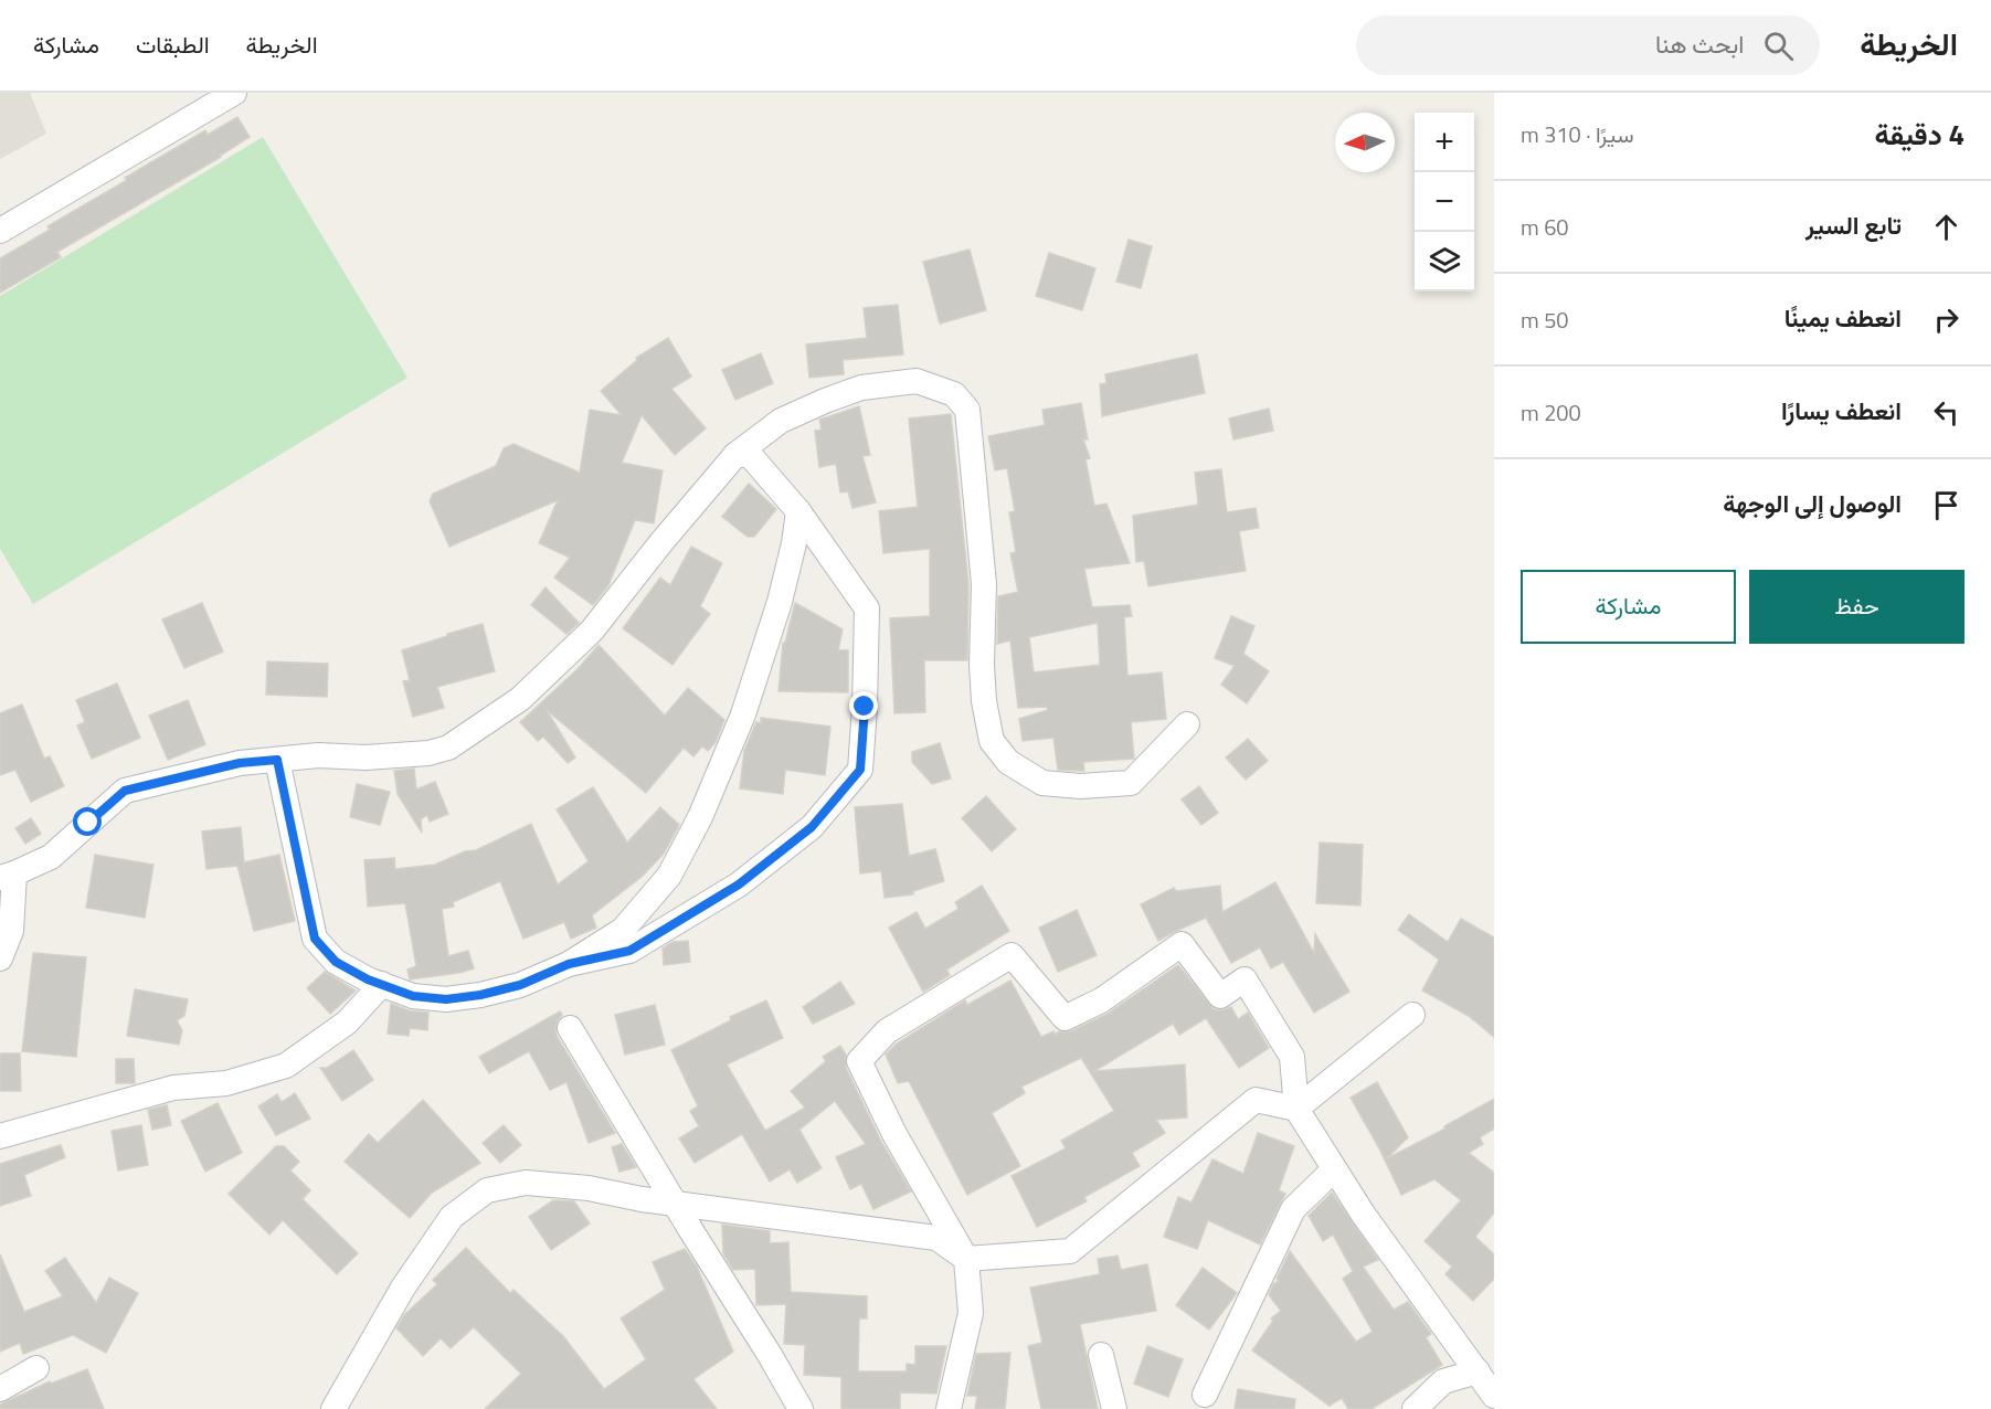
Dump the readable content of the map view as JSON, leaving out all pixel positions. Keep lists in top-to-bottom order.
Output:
{
  "north": "left",
  "page": {
    "header": "الخريطة",
    "search": "ابحث هنا",
    "nav": ["الخريطة", "الطبقات", "مشاركة"],
    "heading": ["4 دقيقة", "سيرًا · 310 m"],
    "map_buttons": ["+", "−"],
    "list": [
      ["تابع السير", "60 m"],
      ["انعطف يمينًا", "50 m"],
      ["انعطف يسارًا", "200 m"],
      "الوصول إلى الوجهة"
    ],
    "buttons": ["حفظ", "مشاركة"]
  }
}
